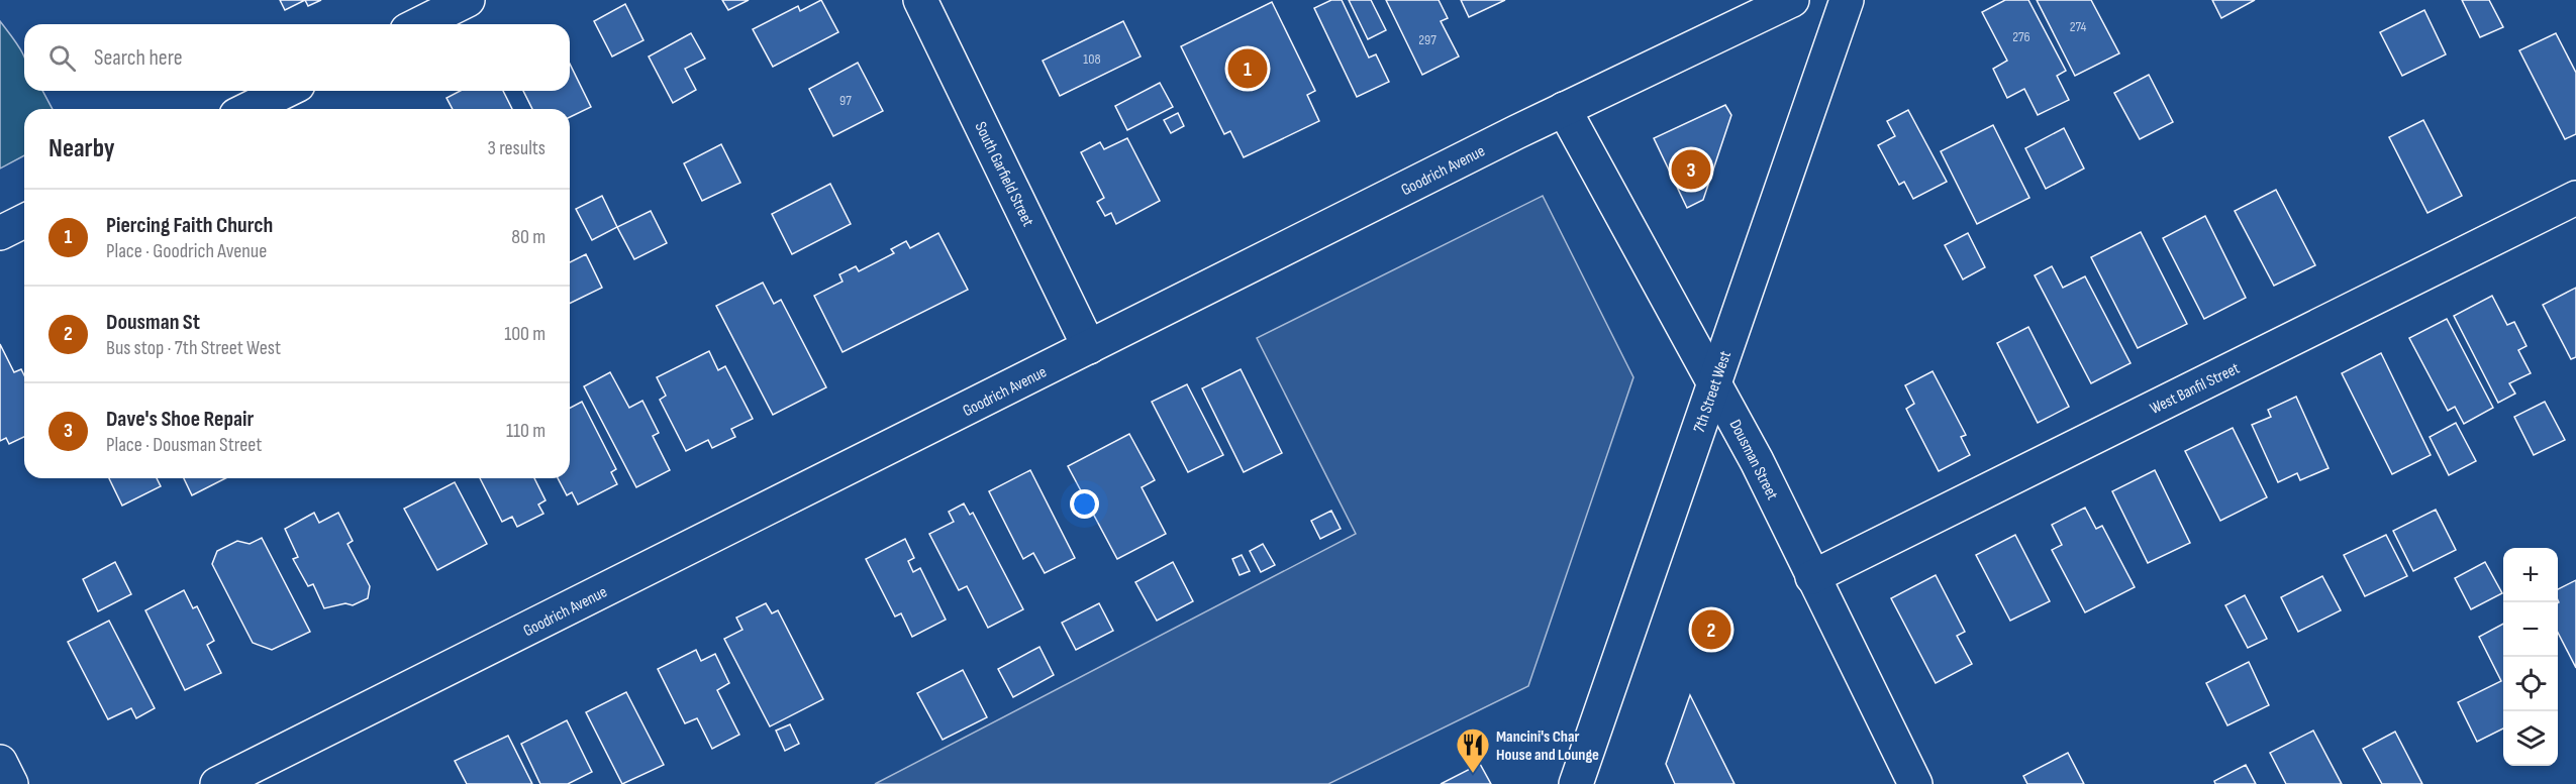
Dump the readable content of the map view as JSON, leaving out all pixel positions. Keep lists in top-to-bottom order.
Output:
{
  "streets": {
    "street": [
      "Goodrich Avenue",
      "South Garfield Street",
      "West Banfil Street",
      "7th Street West",
      "Dousman Street"
    ]
  },
  "crossings": [
    ["Goodrich Avenue", "South Garfield Street"],
    ["Goodrich Avenue", "Dousman Street"],
    ["West Banfil Street", "Dousman Street"],
    ["7th Street West", "Dousman Street"]
  ],
  "places": {
    "restaurant": ["Mancini's Char House and Lounge"]
  },
  "house_numbers": [
    "274",
    "276",
    "297",
    "108",
    "97"
  ],
  "page": {
    "search": "Search here",
    "pins": ["1", "3", "2"],
    "heading": ["Nearby", "3 results"],
    "list": [
      {
        "mark": "1",
        "name": "Piercing Faith Church",
        "note": "Place · Goodrich Avenue",
        "value": "80 m"
      },
      {
        "mark": "2",
        "name": "Dousman St",
        "note": "Bus stop · 7th Street West",
        "value": "100 m"
      },
      {
        "mark": "3",
        "name": "Dave's Shoe Repair",
        "note": "Place · Dousman Street",
        "value": "110 m"
      }
    ],
    "map_buttons": ["+", "−"]
  }
}
